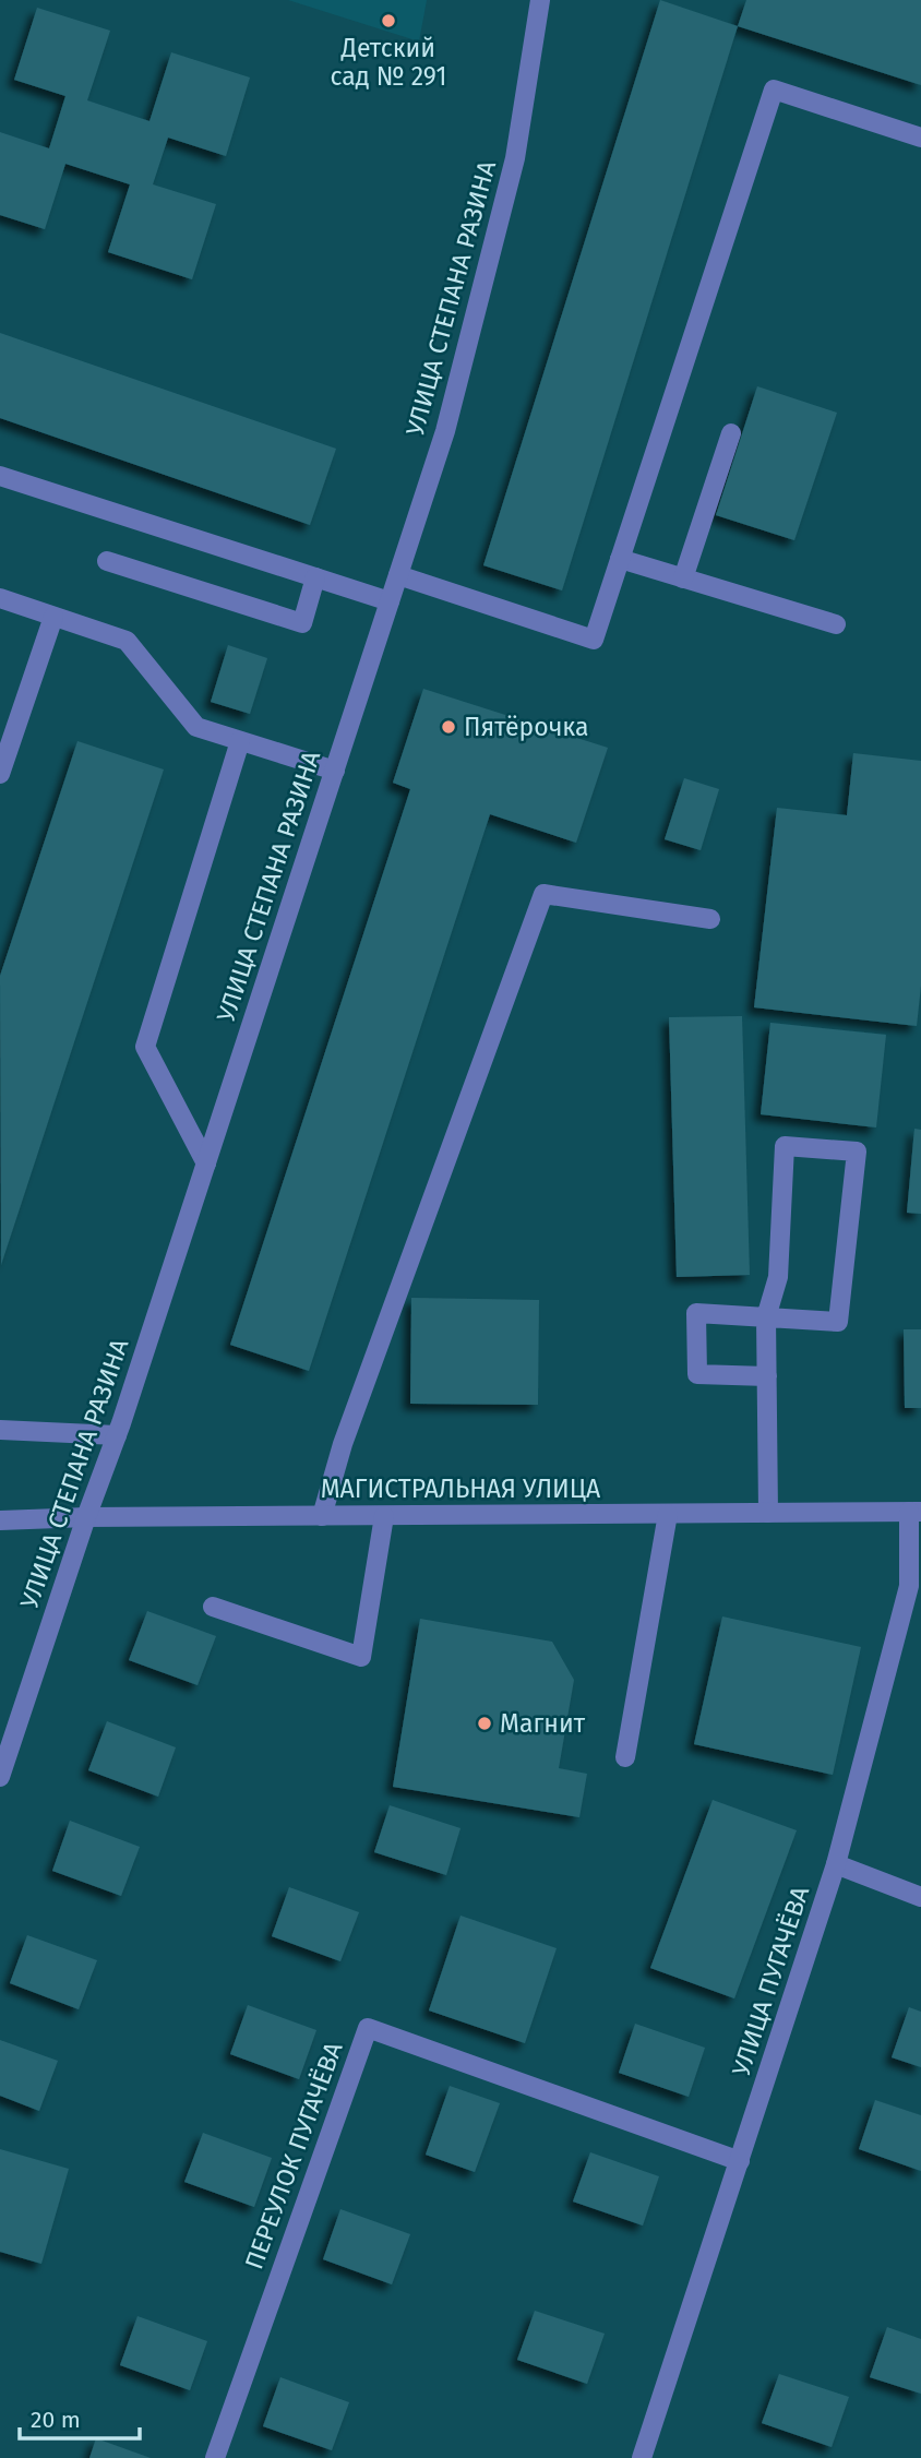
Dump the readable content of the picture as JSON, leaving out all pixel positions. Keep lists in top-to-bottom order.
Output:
{
  "streets": {
    "street": [
      "УЛИЦА СТЕПАНА РАЗИНА",
      "МАГИСТРАЛЬНАЯ УЛИЦА",
      "УЛИЦА ПУГАЧЁВА",
      "ПЕРЕУЛОК ПУГАЧЁВА"
    ]
  },
  "crossings": [
    ["УЛИЦА СТЕПАНА РАЗИНА", "МАГИСТРАЛЬНАЯ УЛИЦА"],
    ["МАГИСТРАЛЬНАЯ УЛИЦА", "УЛИЦА ПУГАЧЁВА"],
    ["УЛИЦА ПУГАЧЁВА", "ПЕРЕУЛОК ПУГАЧЁВА"]
  ],
  "places": ["Детский сад № 291", "Пятёрочка", "Магнит"],
  "scale_bar": "20 m"
}
